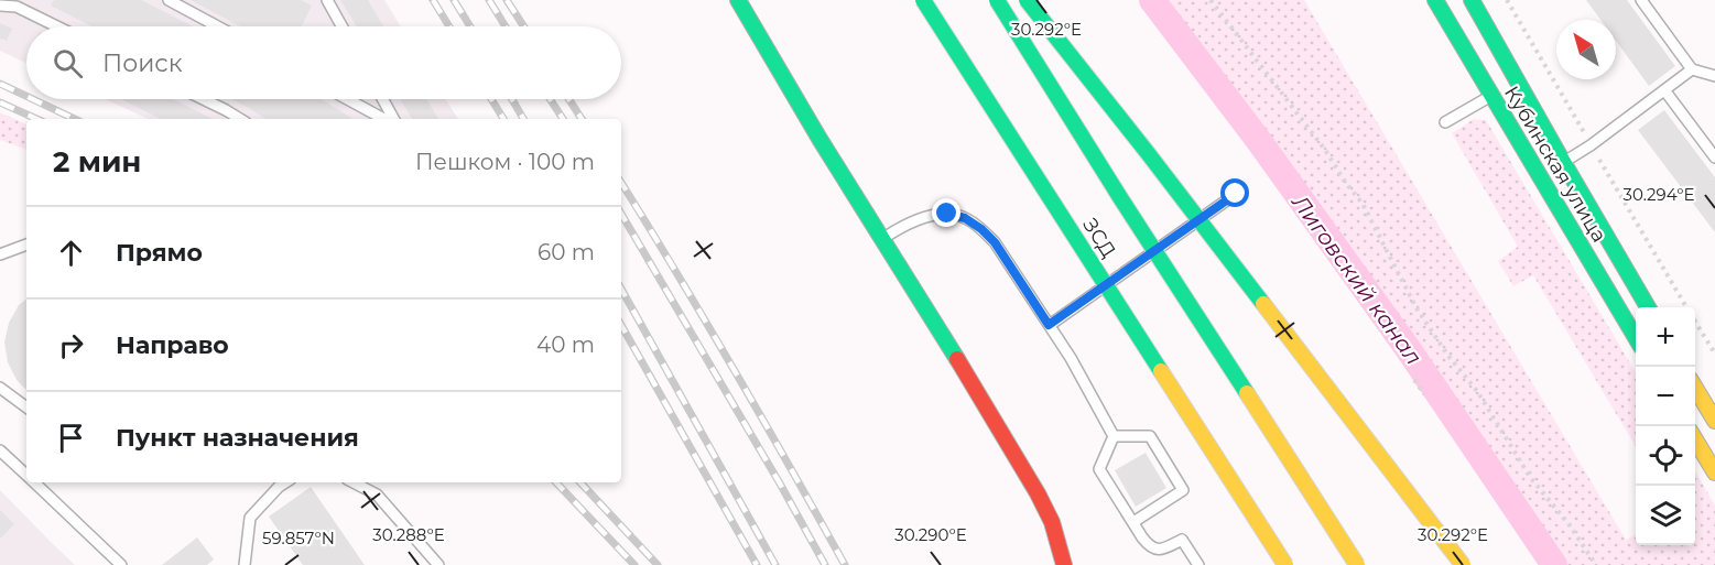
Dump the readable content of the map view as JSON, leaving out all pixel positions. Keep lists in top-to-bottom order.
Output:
{
  "streets": {
    "main road": ["Кубинская улица", "ЗСД"]
  },
  "water": ["Лиговский канал"],
  "north": "top left",
  "page": {
    "search": "Поиск",
    "heading": ["2 мин", "Пешком · 100 m"],
    "list": [
      ["Прямо", "60 m"],
      ["Направо", "40 m"],
      "Пункт назначения"
    ],
    "map_buttons": ["+", "−"]
  },
  "coordinates": [
    "30.292°E",
    "30.294°E",
    "30.288°E",
    "30.290°E",
    "59.857°N"
  ]
}
